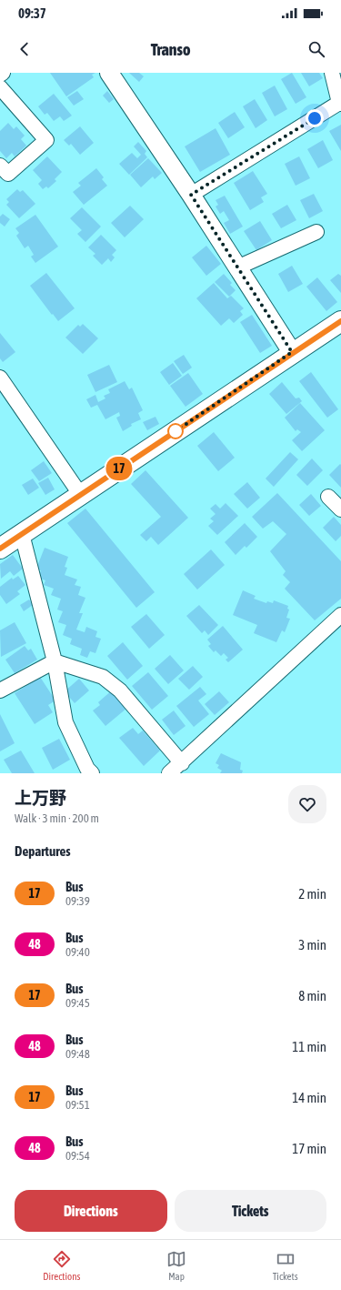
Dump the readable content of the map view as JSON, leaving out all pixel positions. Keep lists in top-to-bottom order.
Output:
{
  "lines": ["bus line 17"],
  "page": {
    "status": "09:37",
    "header": "Transo",
    "on_map": "17",
    "heading": [
      ["上万野", "Walk · 3 min · 200 m"],
      "Departures"
    ],
    "list": [
      {
        "mark": "17",
        "name": "Bus",
        "note": "09:39",
        "value": "2 min"
      },
      {
        "mark": "48",
        "name": "Bus",
        "note": "09:40",
        "value": "3 min"
      },
      {
        "mark": "17",
        "name": "Bus",
        "note": "09:45",
        "value": "8 min"
      },
      {
        "mark": "48",
        "name": "Bus",
        "note": "09:48",
        "value": "11 min"
      },
      {
        "mark": "17",
        "name": "Bus",
        "note": "09:51",
        "value": "14 min"
      },
      {
        "mark": "48",
        "name": "Bus",
        "note": "09:54",
        "value": "17 min"
      }
    ],
    "buttons": ["Directions", "Tickets"],
    "tabs": ["Directions", "Map", "Tickets"]
  }
}
